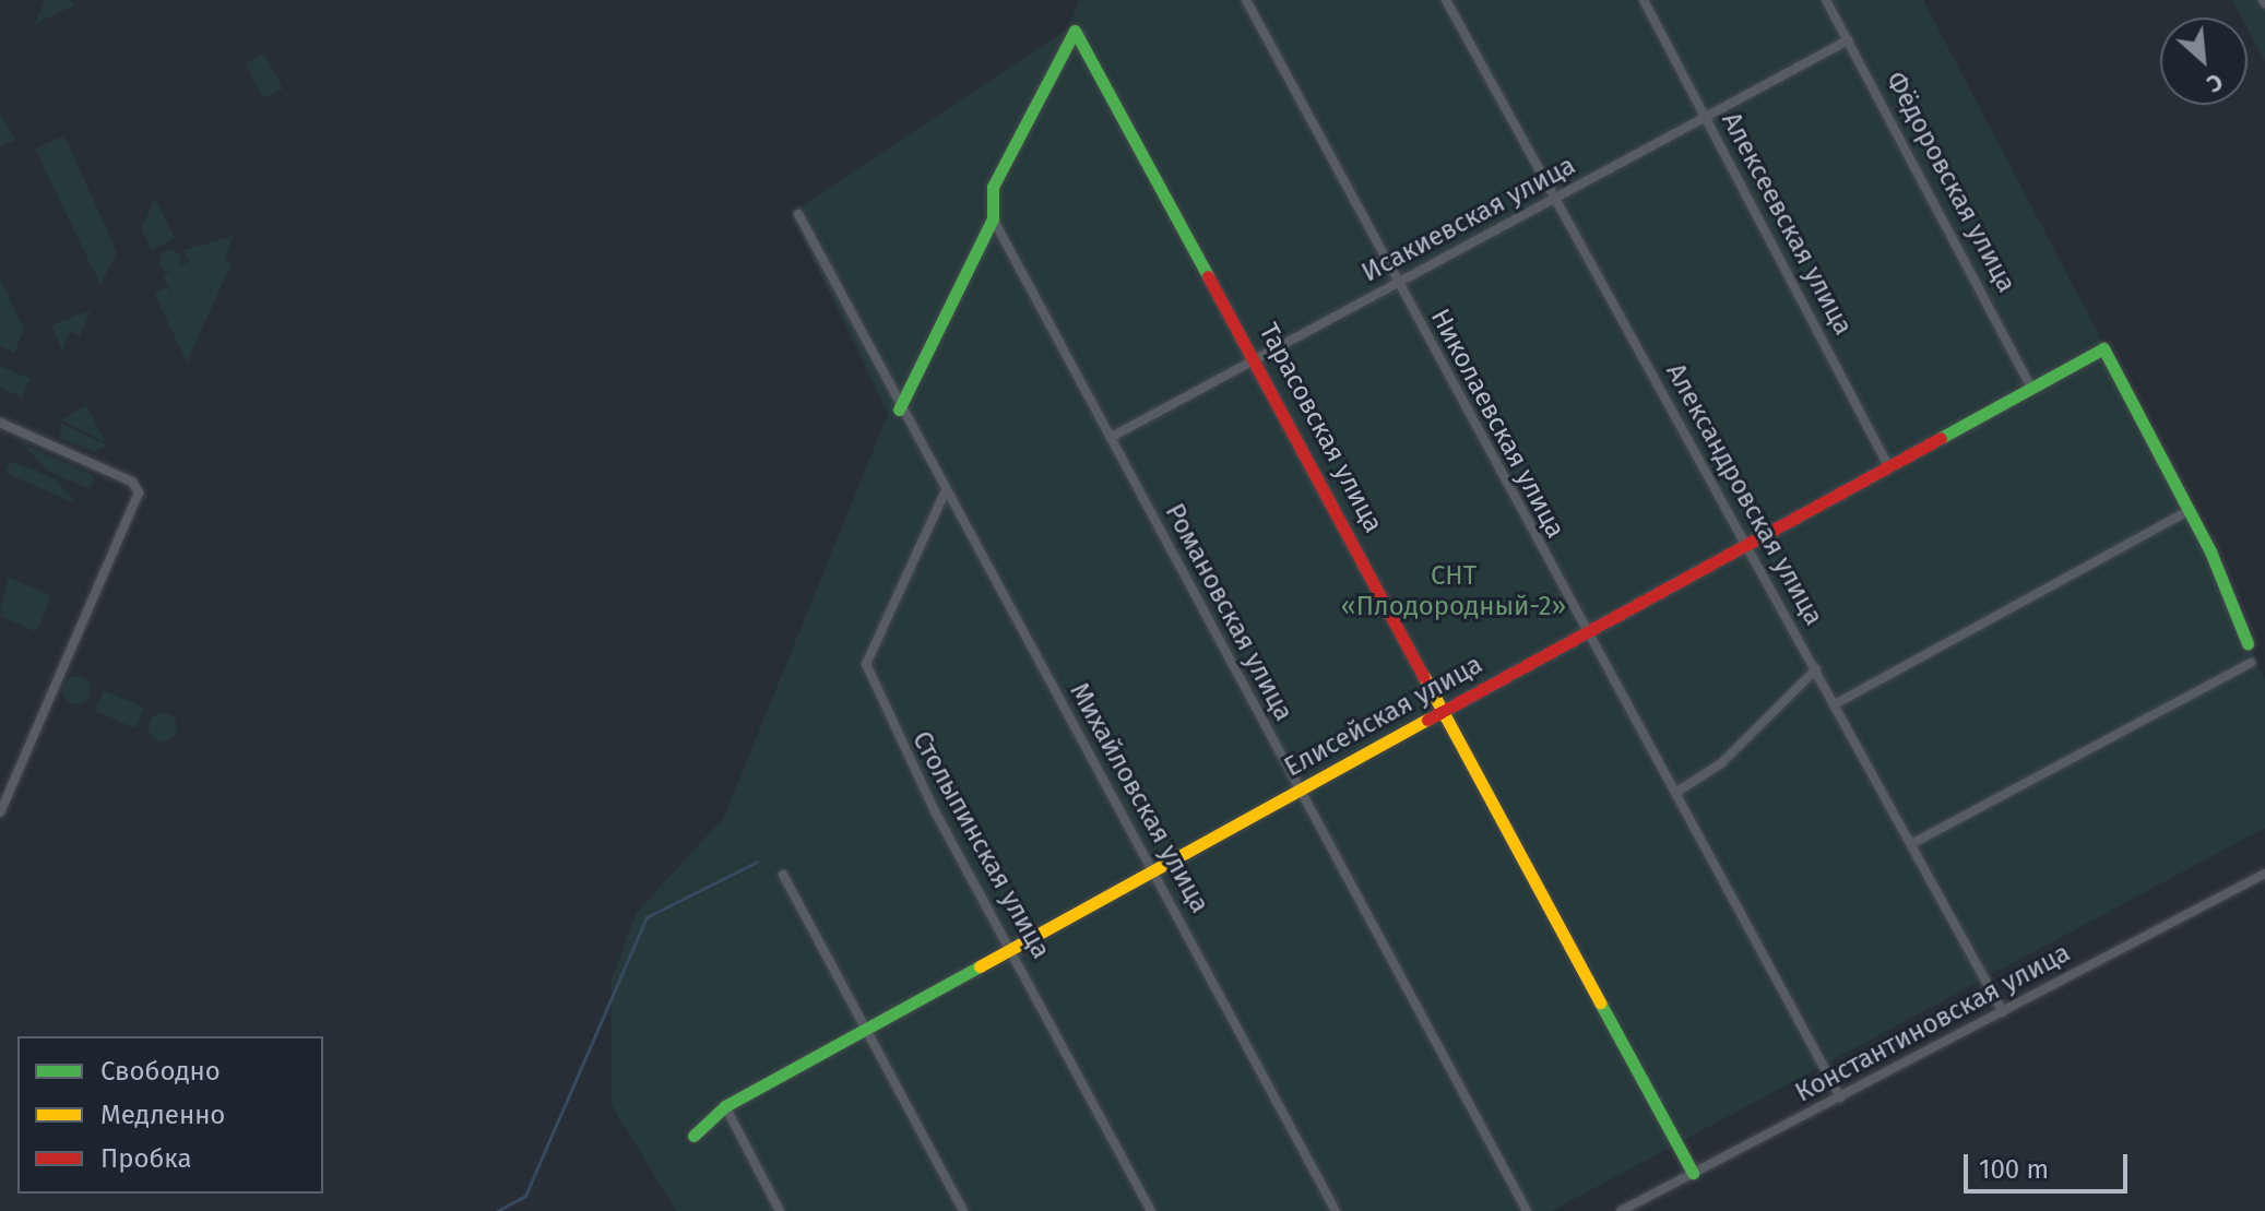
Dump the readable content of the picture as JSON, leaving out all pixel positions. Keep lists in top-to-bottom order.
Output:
{
  "streets": {
    "street": [
      "Фёдоровская улица",
      "Исакиевская улица",
      "Алексеевская улица",
      "Николаевская улица",
      "Тарасовская улица",
      "Александровская улица",
      "Романовская улица",
      "Елисейская улица",
      "Михайловская улица",
      "Столыпинская улица",
      "Константиновская улица"
    ]
  },
  "crossings": [
    ["Фёдоровская улица", "Исакиевская улица"],
    ["Фёдоровская улица", "Елисейская улица"],
    ["Исакиевская улица", "Алексеевская улица"],
    ["Исакиевская улица", "Николаевская улица"],
    ["Исакиевская улица", "Тарасовская улица"],
    ["Исакиевская улица", "Александровская улица"],
    ["Исакиевская улица", "Романовская улица"],
    ["Алексеевская улица", "Елисейская улица"],
    ["Николаевская улица", "Елисейская улица"],
    ["Николаевская улица", "Константиновская улица"],
    ["Тарасовская улица", "Романовская улица"],
    ["Тарасовская улица", "Елисейская улица"],
    ["Тарасовская улица", "Константиновская улица"],
    ["Александровская улица", "Елисейская улица"],
    ["Александровская улица", "Константиновская улица"],
    ["Романовская улица", "Елисейская улица"],
    ["Елисейская улица", "Михайловская улица"],
    ["Елисейская улица", "Столыпинская улица"],
    ["Михайловская улица", "Столыпинская улица"]
  ],
  "parks": ["СНТ «Плодородный-2»"],
  "legend": ["Свободно", "Медленно", "Пробка"],
  "scale_bar": "100 m",
  "north": "bottom right"
}
